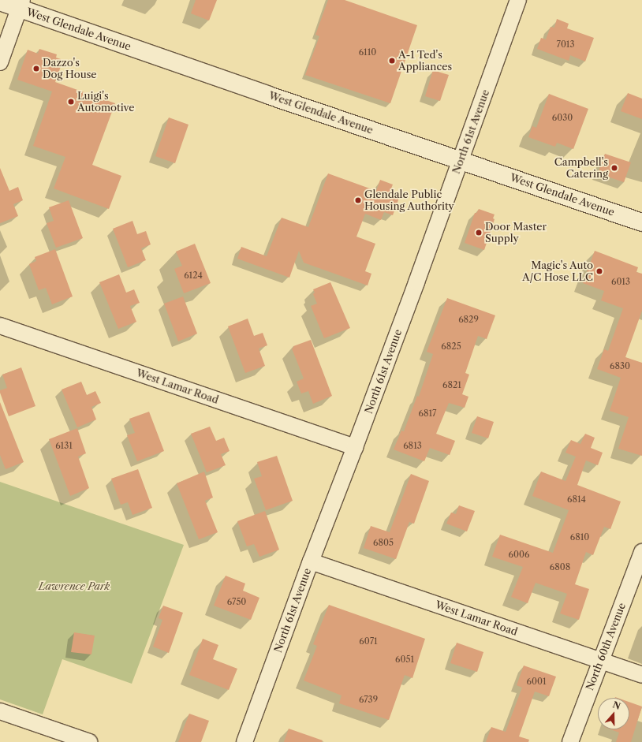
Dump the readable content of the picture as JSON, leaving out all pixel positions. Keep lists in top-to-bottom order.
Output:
{
  "streets": {
    "main road": ["West Glendale Avenue"],
    "street": ["North 61st Avenue", "West Lamar Road", "North 60th Avenue"]
  },
  "crossings": [
    ["West Glendale Avenue", "North 61st Avenue"],
    ["North 61st Avenue", "West Lamar Road"],
    ["West Lamar Road", "North 60th Avenue"]
  ],
  "parks": ["Lawrence Park"],
  "places": [
    "A-1 Ted's Appliances",
    "Dazzo's Dog House",
    "Luigi's Automotive",
    "Campbell's Catering",
    "Glendale Public Housing Authority",
    "Door Master Supply",
    "Magic's Auto A/C Hose LLC"
  ],
  "house_numbers": [
    "7013",
    "6110",
    "6030",
    "6124",
    "6013",
    "6829",
    "6825",
    "6830",
    "6821",
    "6817",
    "6131",
    "6813",
    "6814",
    "6810",
    "6805",
    "6006",
    "6808",
    "6750",
    "6071",
    "6051",
    "6001",
    "6739"
  ],
  "north": "top"
}
